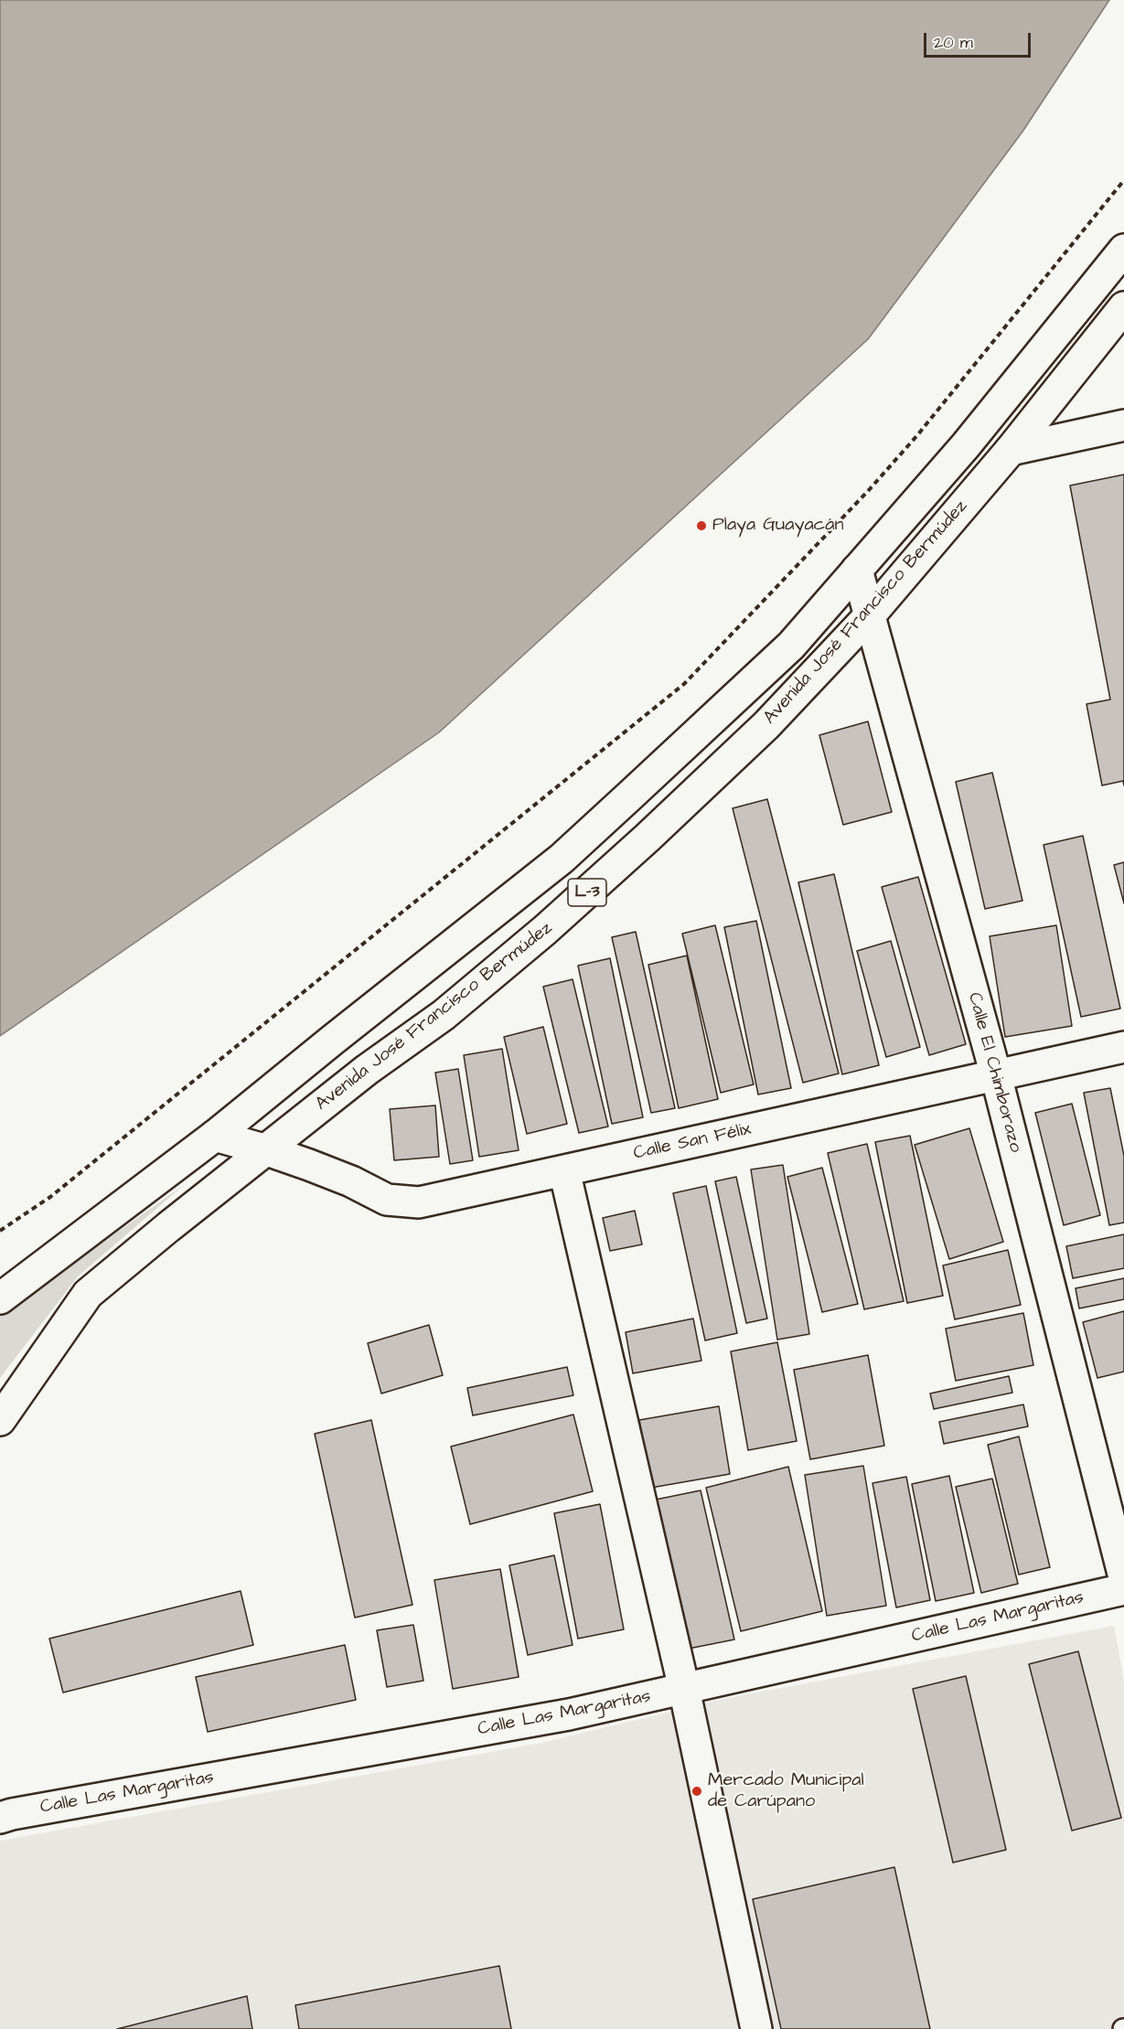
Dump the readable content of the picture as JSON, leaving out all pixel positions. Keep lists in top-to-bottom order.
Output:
{
  "streets": {
    "street": [
      "Avenida José Francisco Bermúdez",
      "L-3",
      "Calle El Chimborazo",
      "Calle San Félix",
      "Calle Las Margaritas"
    ]
  },
  "crossings": [
    ["Avenida José Francisco Bermúdez", "Calle El Chimborazo"],
    ["Avenida José Francisco Bermúdez", "Calle San Félix"],
    ["Calle El Chimborazo", "Calle San Félix"]
  ],
  "places": ["Playa Guayacán", "Mercado Municipal de Carúpano"],
  "scale_bar": "20 m"
}
